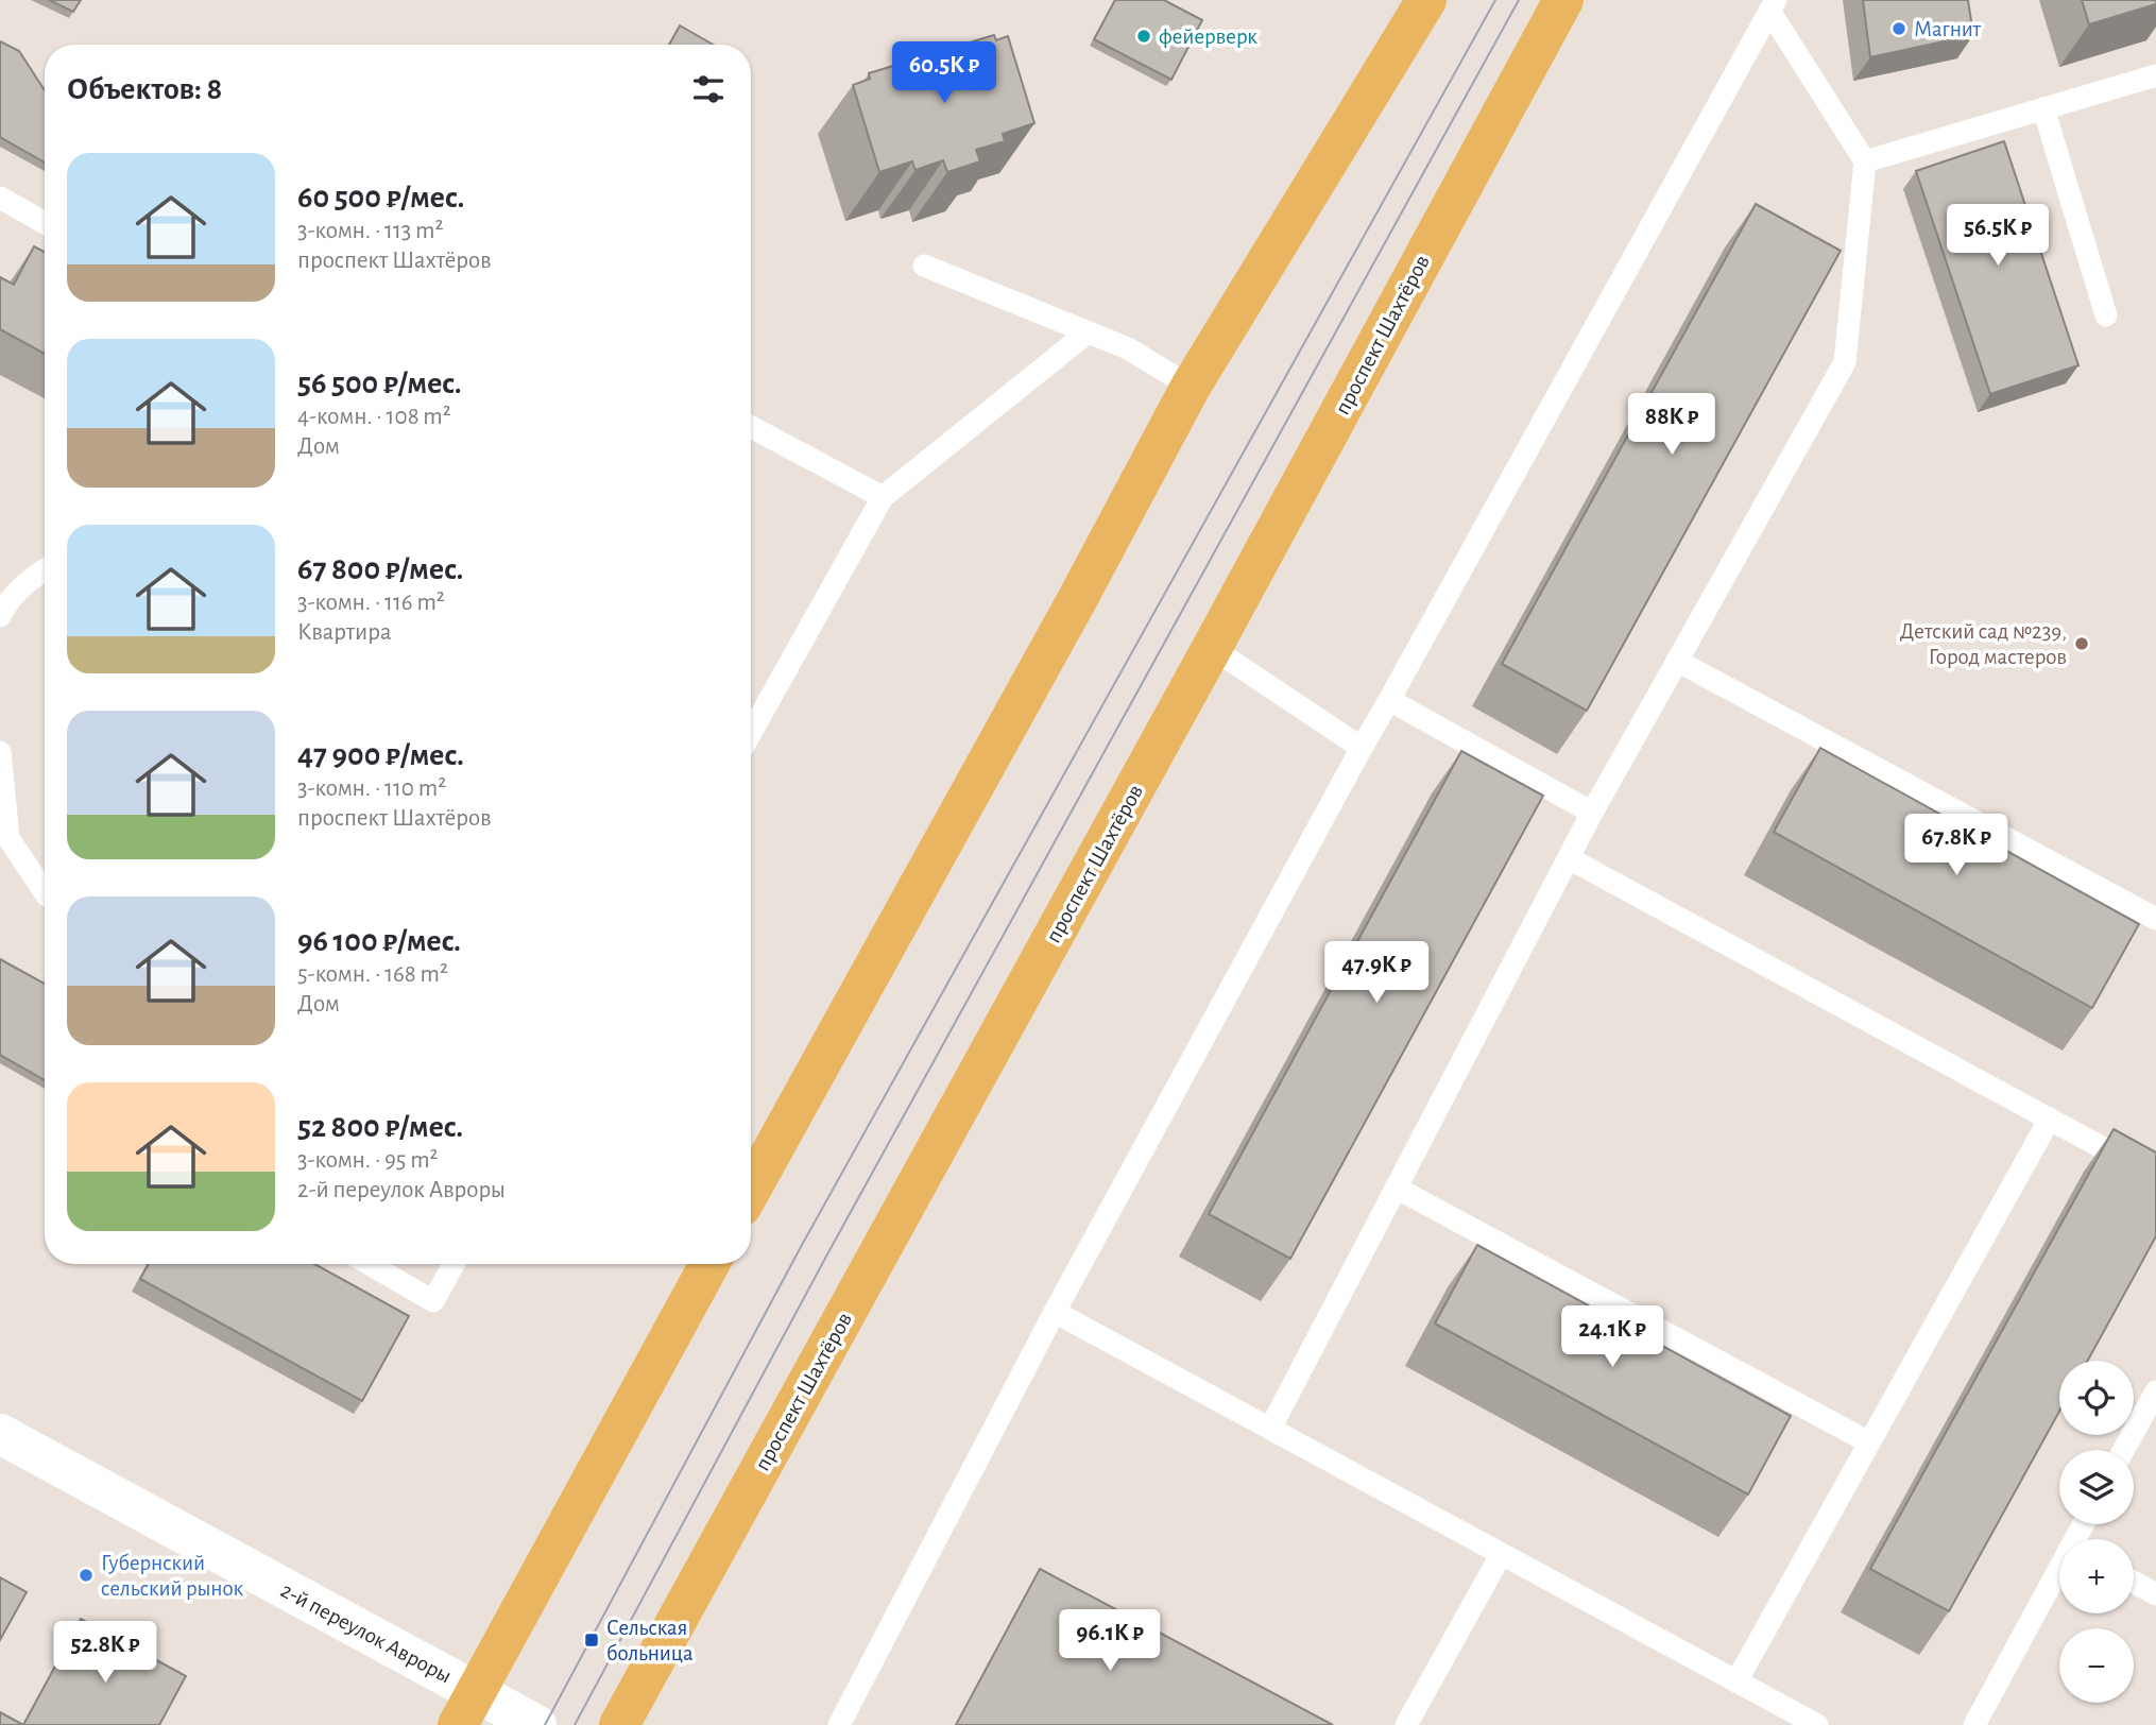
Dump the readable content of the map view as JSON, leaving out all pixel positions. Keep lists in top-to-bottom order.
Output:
{
  "streets": {
    "main road": ["проспект Шахтёров"],
    "street": ["2-й переулок Авроры"]
  },
  "places": {
    "other": [
      "Магнит",
      "фейерверк",
      "Детский сад №239, Город мастеров",
      "Губернский сельский рынок"
    ],
    "transit": ["Сельская больница"]
  },
  "page": {
    "price": [
      "60.5K ₽",
      "56.5K ₽",
      "88K ₽",
      "67.8K ₽",
      "47.9K ₽",
      "24.1K ₽",
      "96.1K ₽",
      "52.8K ₽"
    ],
    "heading": "Объектов: 8",
    "list": [
      {
        "name": "60 500 ₽/мес.",
        "note": "3-комн. · 113 m² · проспект Шахтёров"
      },
      {
        "name": "56 500 ₽/мес.",
        "note": "4-комн. · 108 m² · Дом"
      },
      {
        "name": "67 800 ₽/мес.",
        "note": "3-комн. · 116 m² · Квартира"
      },
      {
        "name": "47 900 ₽/мес.",
        "note": "3-комн. · 110 m² · проспект Шахтёров"
      },
      {
        "name": "96 100 ₽/мес.",
        "note": "5-комн. · 168 m² · Дом"
      },
      {
        "name": "52 800 ₽/мес.",
        "note": "3-комн. · 95 m² · 2-й переулок Авроры"
      }
    ],
    "map_buttons": ["+", "−"]
  }
}
